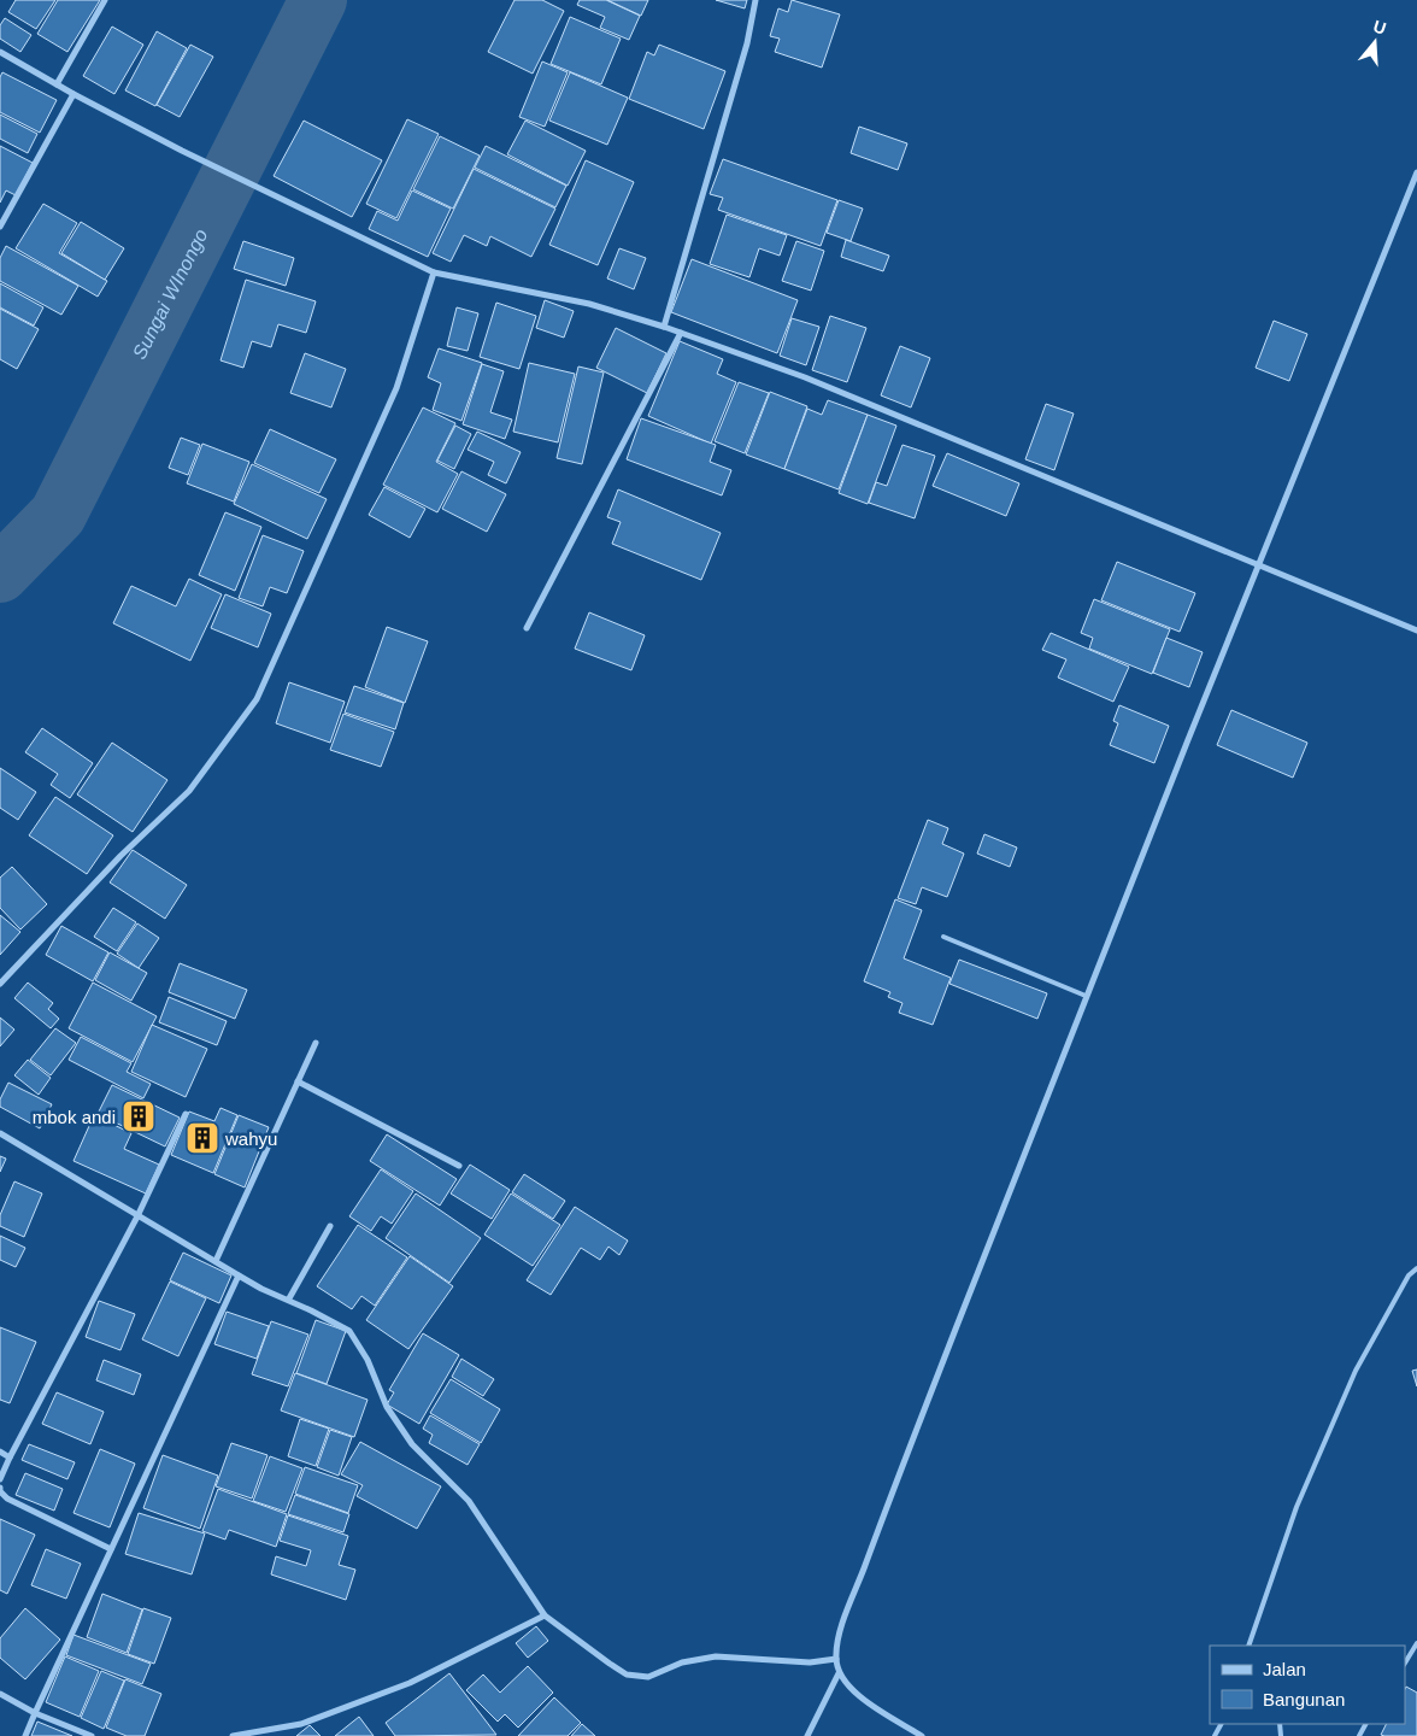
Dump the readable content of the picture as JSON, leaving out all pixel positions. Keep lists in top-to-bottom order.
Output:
{
  "water": ["Sungai WInongo"],
  "places": {
    "building": ["mbok andi", "wahyu"]
  },
  "legend": ["Jalan", "Bangunan"],
  "north": "top"
}
